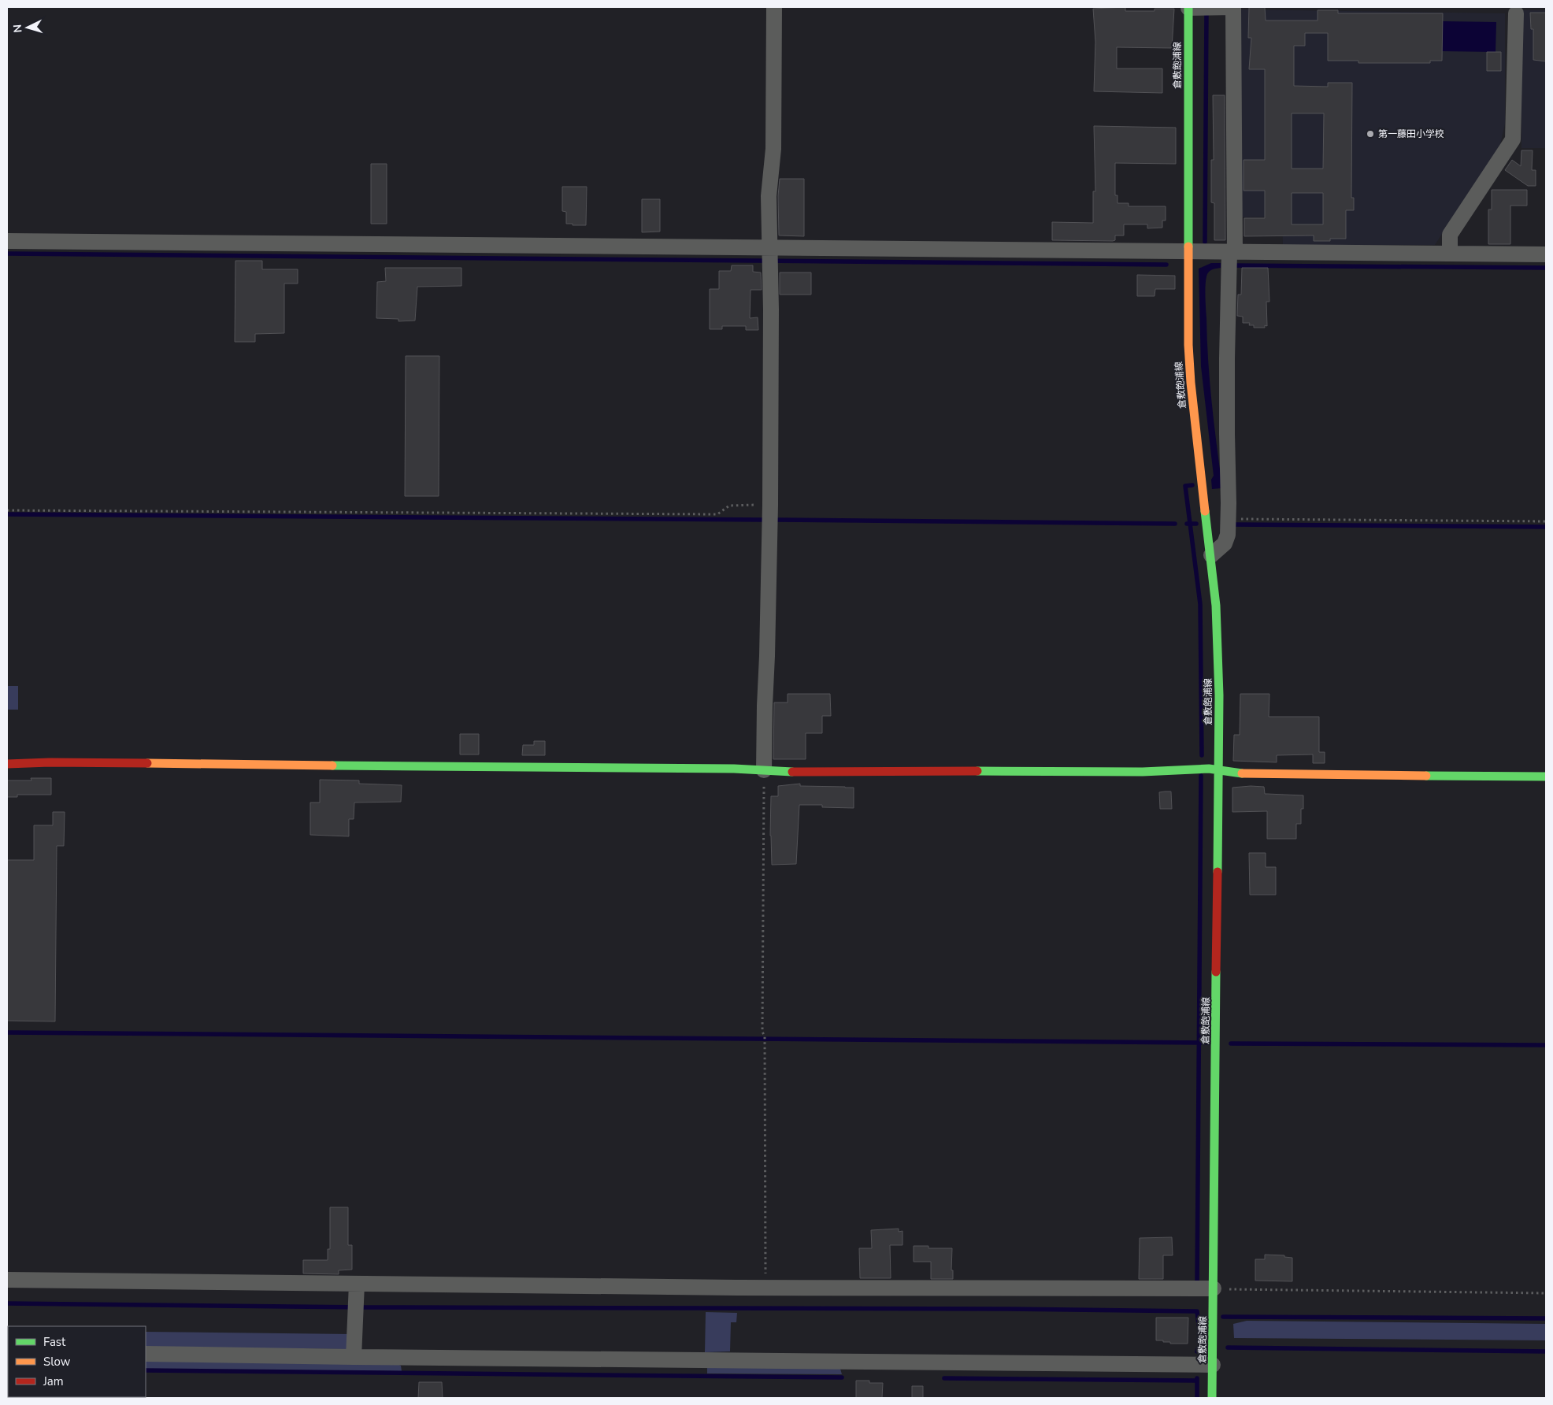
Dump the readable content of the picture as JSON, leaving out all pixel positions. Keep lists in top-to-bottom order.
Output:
{
  "streets": {
    "street": ["倉敷飽浦線"]
  },
  "places": ["第一藤田小学校"],
  "legend": ["Fast", "Slow", "Jam"],
  "north": "left"
}
